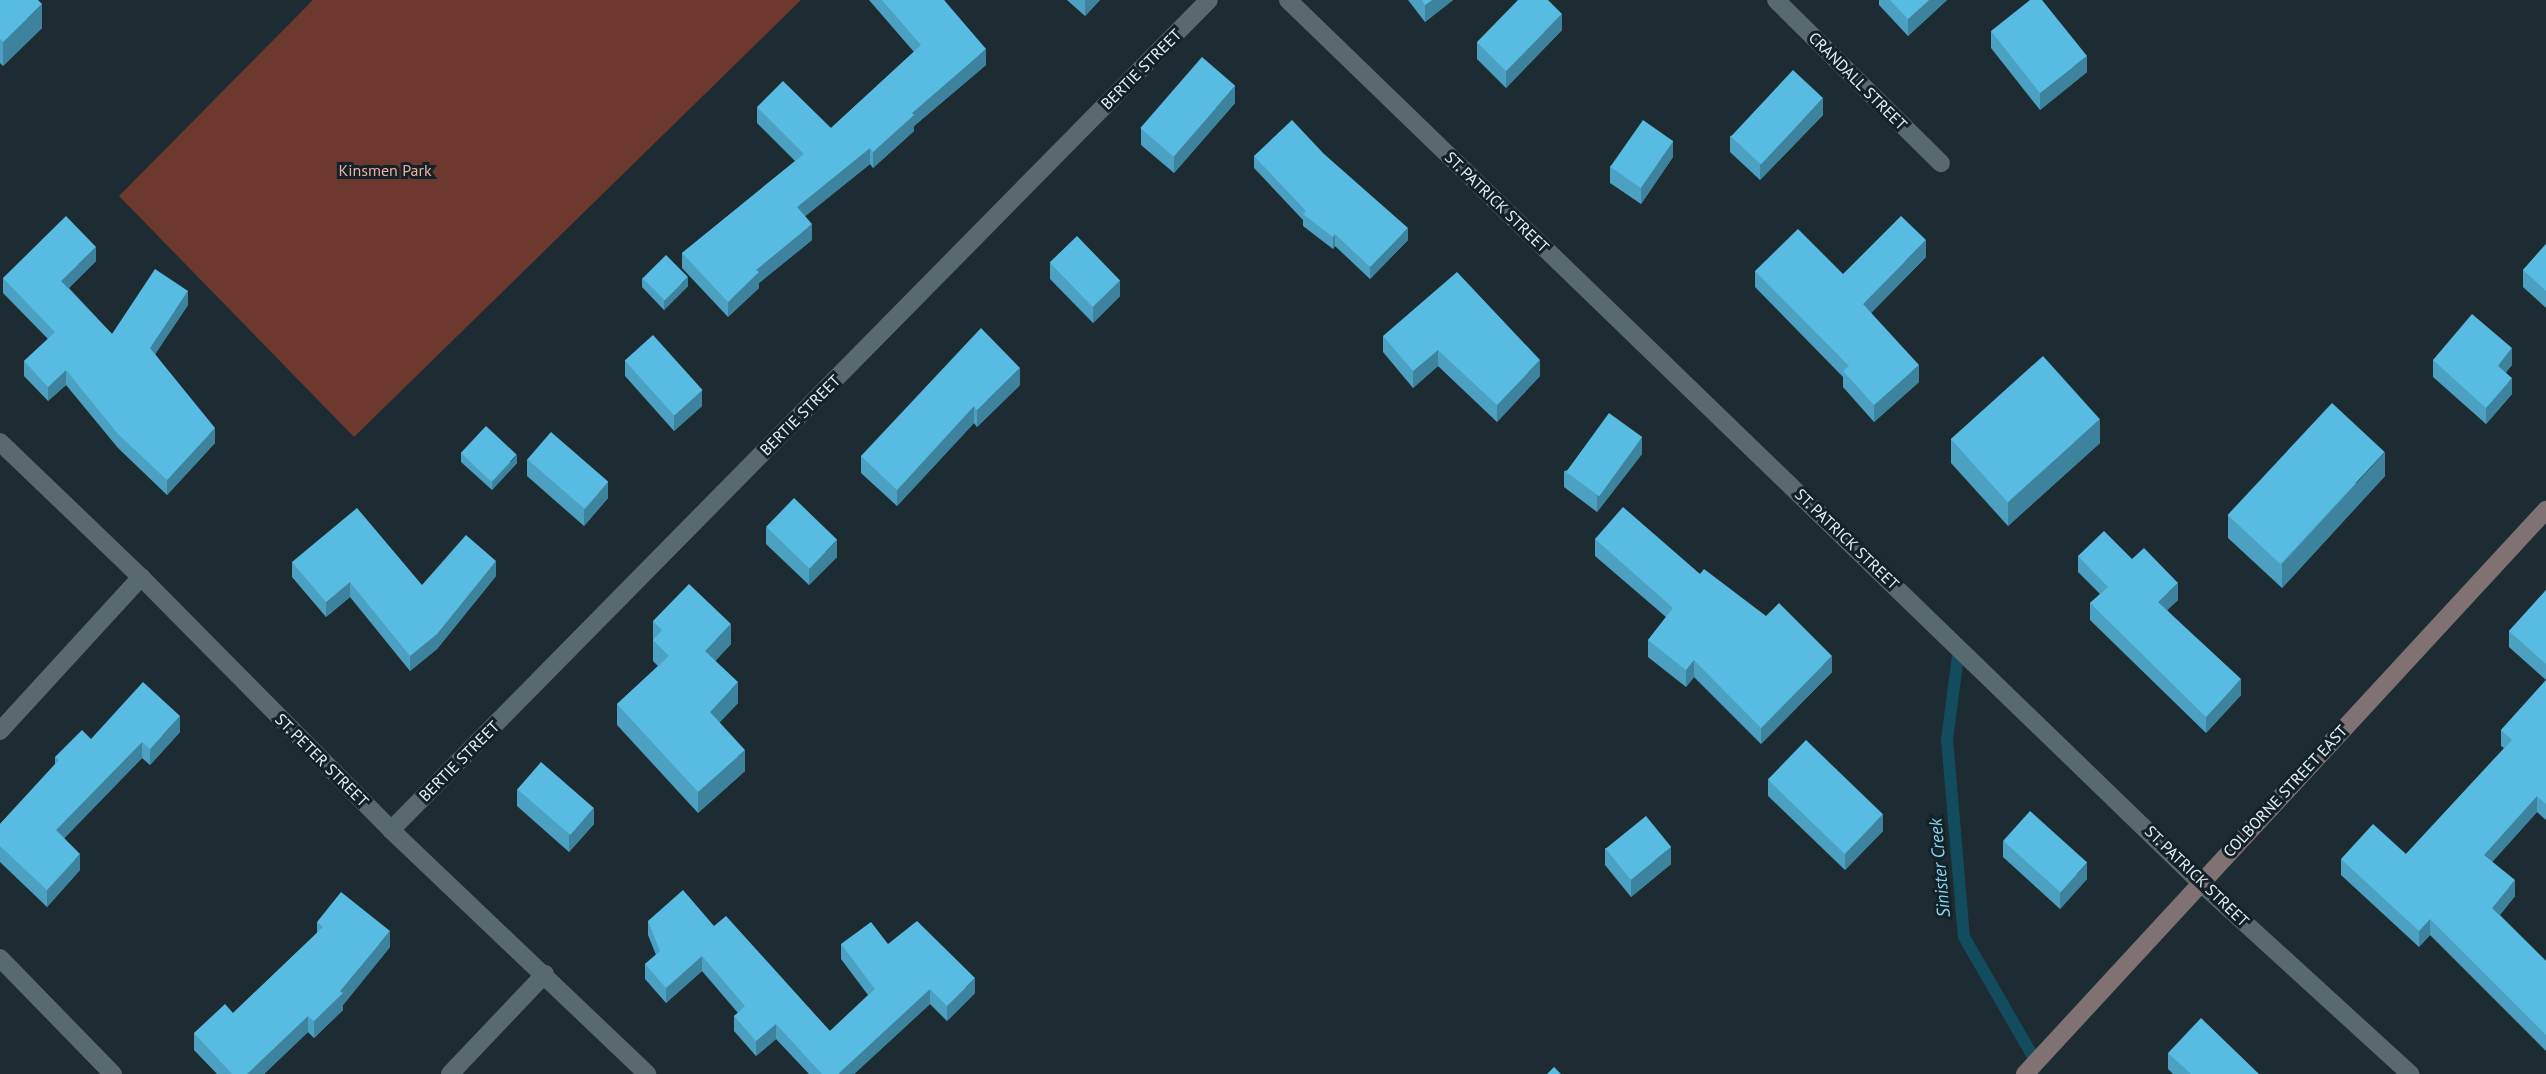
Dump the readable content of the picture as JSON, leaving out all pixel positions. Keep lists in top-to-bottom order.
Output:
{
  "streets": {
    "main road": ["COLBORNE STREET EAST"],
    "street": [
      "BERTIE STREET",
      "CRANDALL STREET",
      "ST. PATRICK STREET",
      "ST. PETER STREET"
    ]
  },
  "crossings": [
    ["BERTIE STREET", "ST. PETER STREET"],
    ["ST. PATRICK STREET", "COLBORNE STREET EAST"]
  ],
  "water": ["Sinister Creek"],
  "parks": ["Kinsmen Park"]
}
